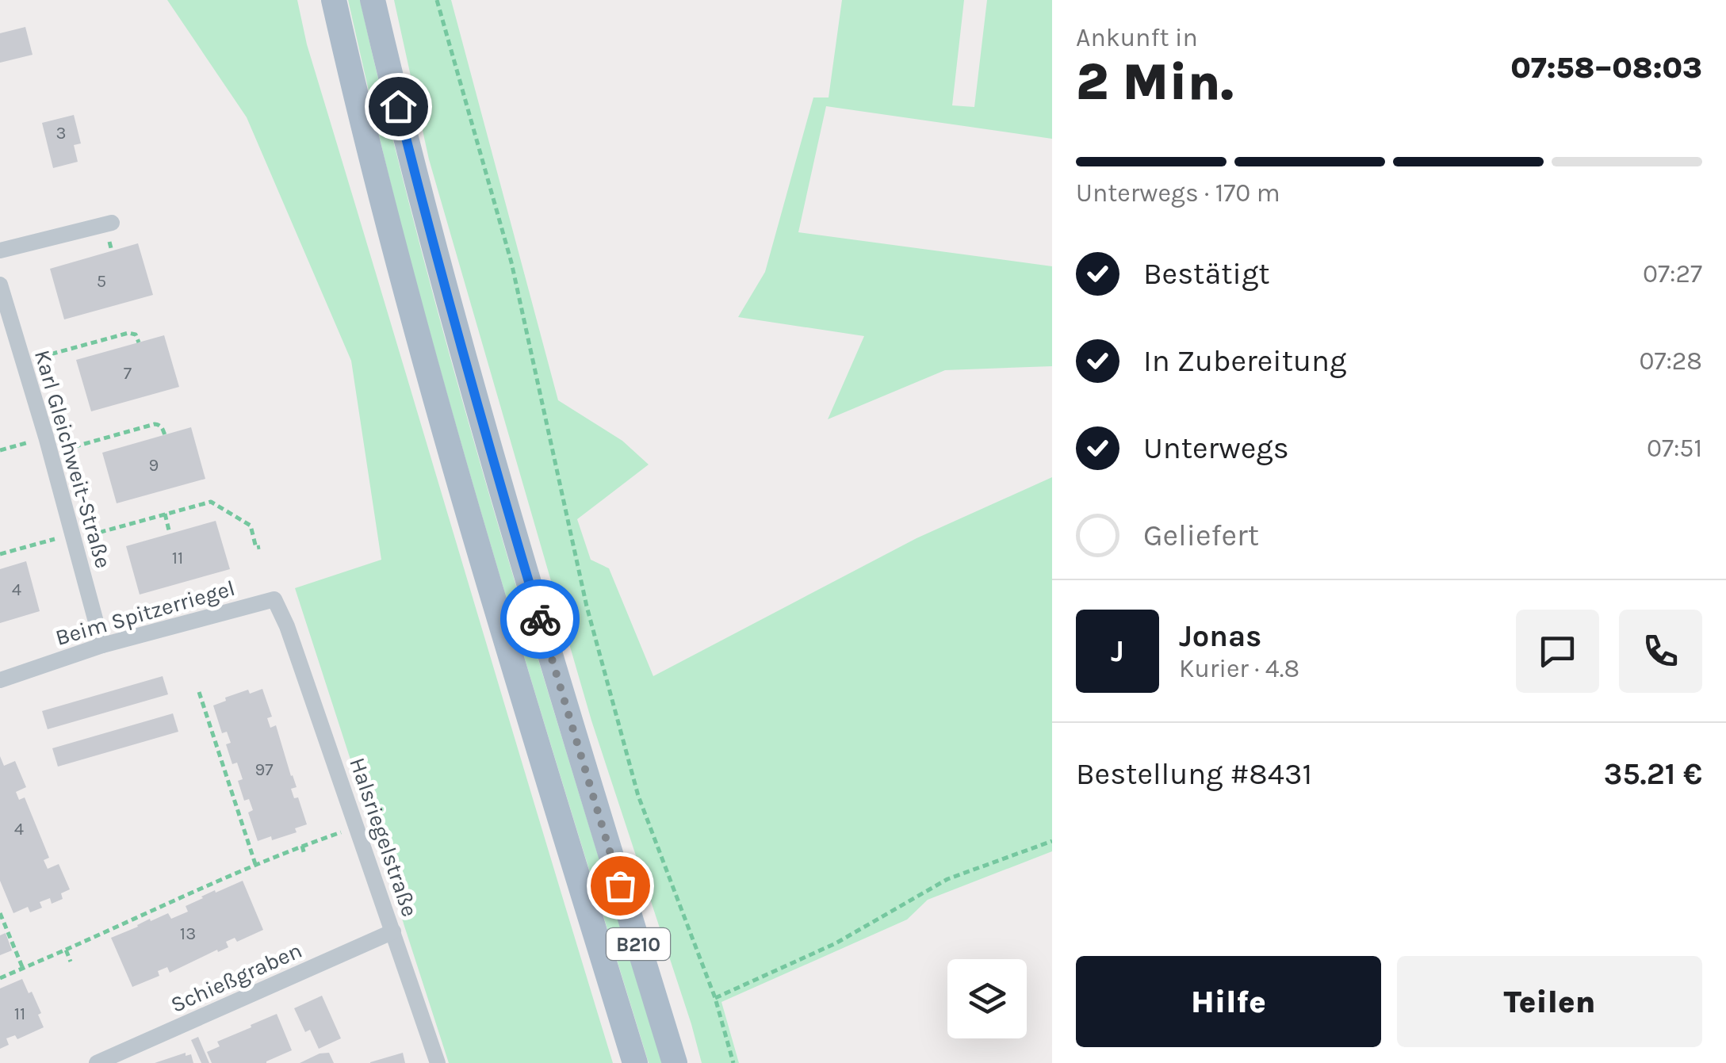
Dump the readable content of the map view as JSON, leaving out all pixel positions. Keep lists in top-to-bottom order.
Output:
{
  "streets": {
    "main road": ["B210"],
    "street": [
      "Karl Gleichweit-Straße",
      "Beim Spitzerriegel",
      "Halsriegelstraße",
      "Schießgraben"
    ]
  },
  "crossings": [
    ["Karl Gleichweit-Straße", "Beim Spitzerriegel"],
    ["Beim Spitzerriegel", "Halsriegelstraße"],
    ["Halsriegelstraße", "Schießgraben"]
  ],
  "house_numbers": [
    "3",
    "5",
    "7",
    "9",
    "11",
    "4",
    "97",
    "4",
    "13",
    "11"
  ],
  "page": {
    "heading": ["2 Min.", "Ankunft in", "07:58–08:03"],
    "panel": [
      "Jonas",
      "Kurier · 4.8",
      "Bestellung #8431",
      "35.21 €"
    ],
    "bar": "Unterwegs · 170 m",
    "list": [
      ["Bestätigt", "07:27"],
      ["In Zubereitung", "07:28"],
      ["Unterwegs", "07:51"],
      "Geliefert"
    ],
    "round": "J",
    "buttons": ["Hilfe", "Teilen"]
  }
}
